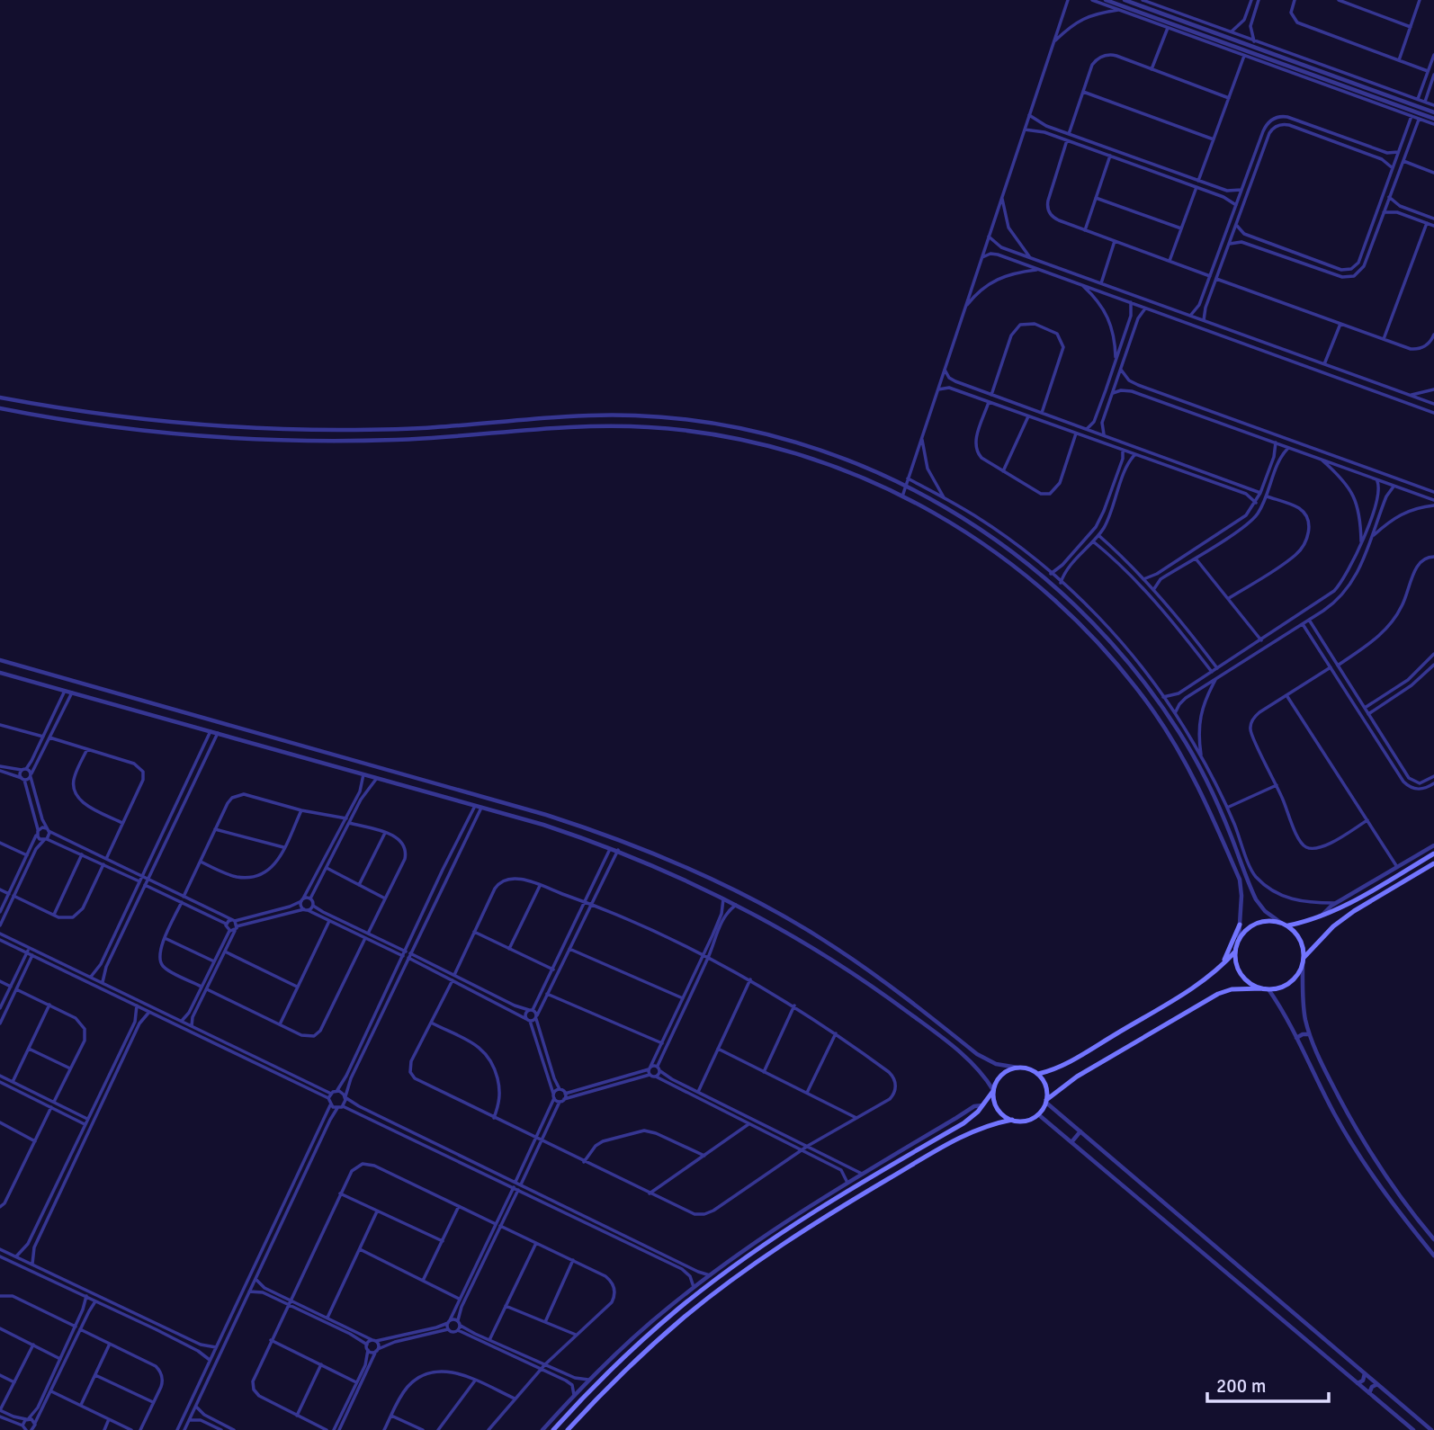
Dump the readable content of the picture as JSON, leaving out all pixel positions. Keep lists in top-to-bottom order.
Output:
{
  "scale_bar": "200 m"
}
